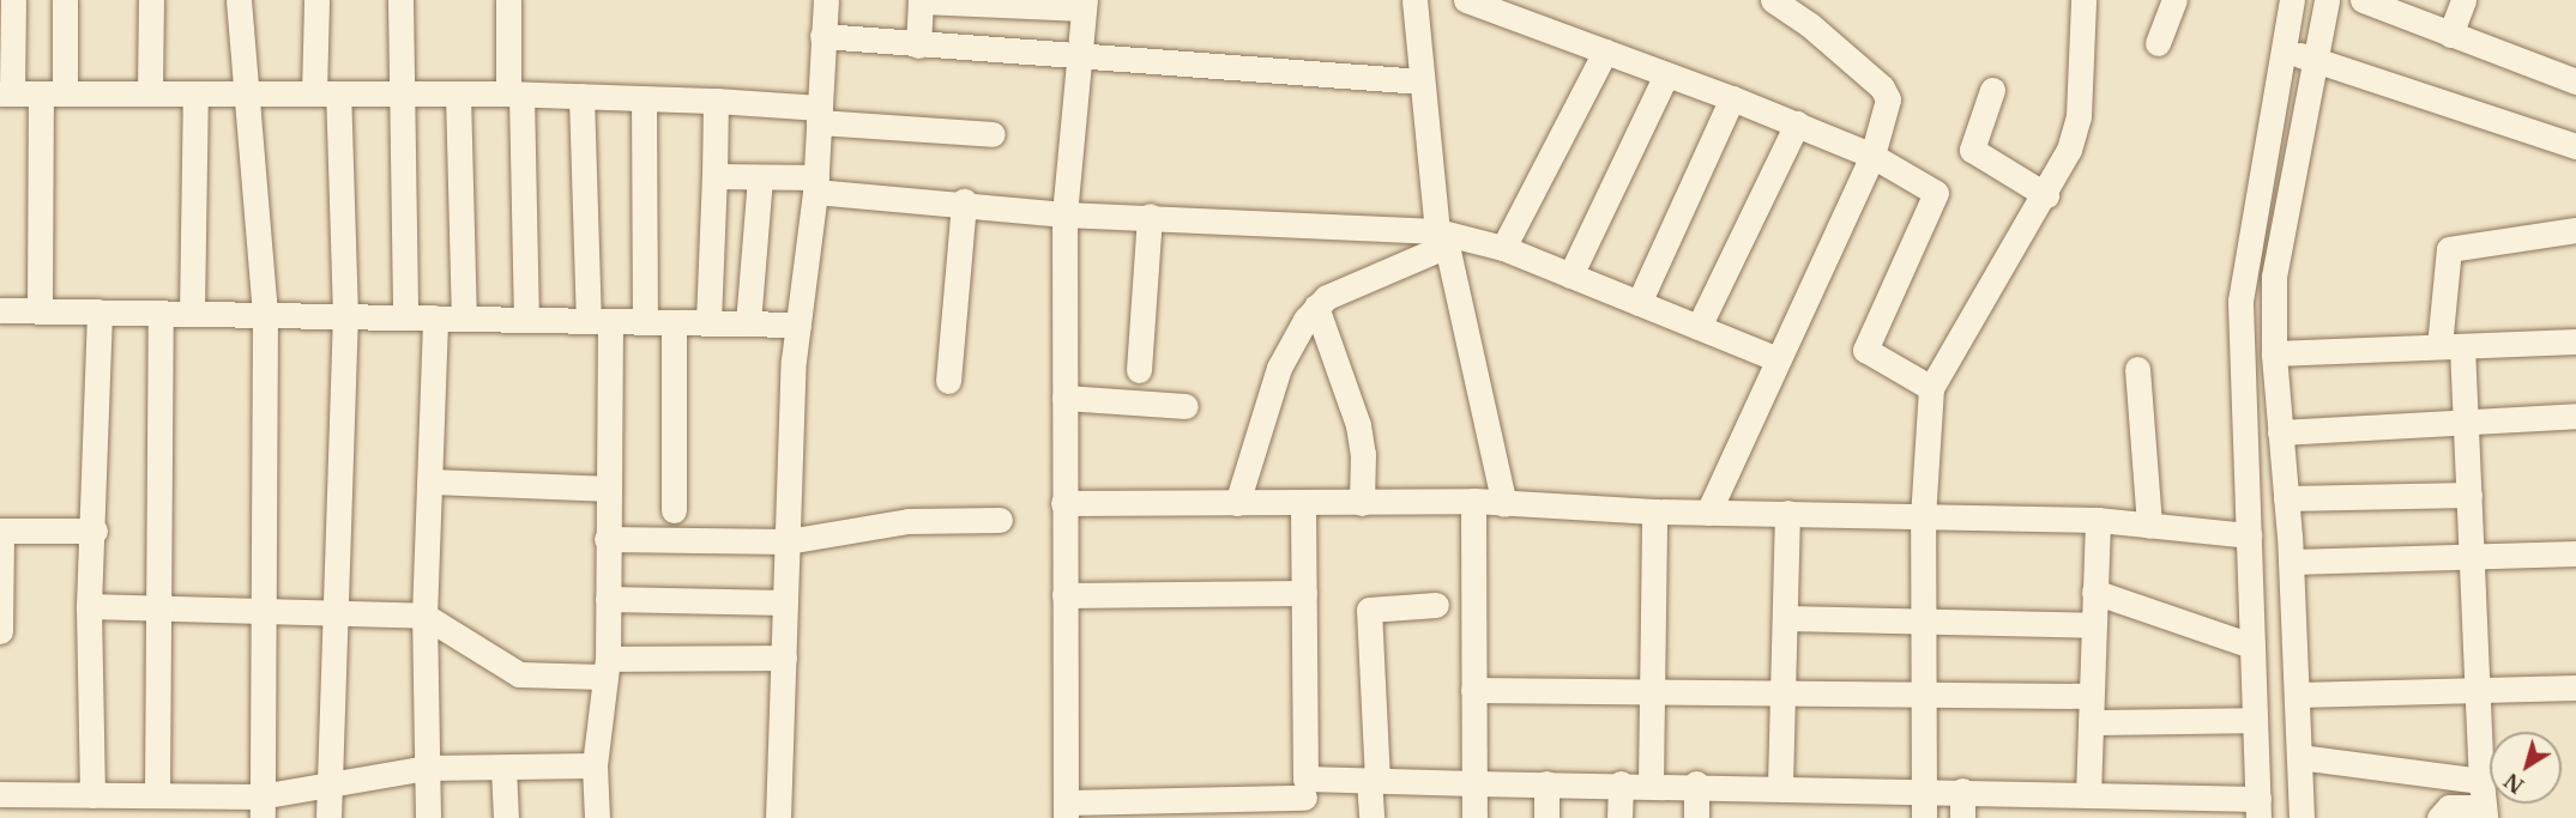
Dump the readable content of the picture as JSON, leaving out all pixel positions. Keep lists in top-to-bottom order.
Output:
{
  "north": "bottom left"
}
